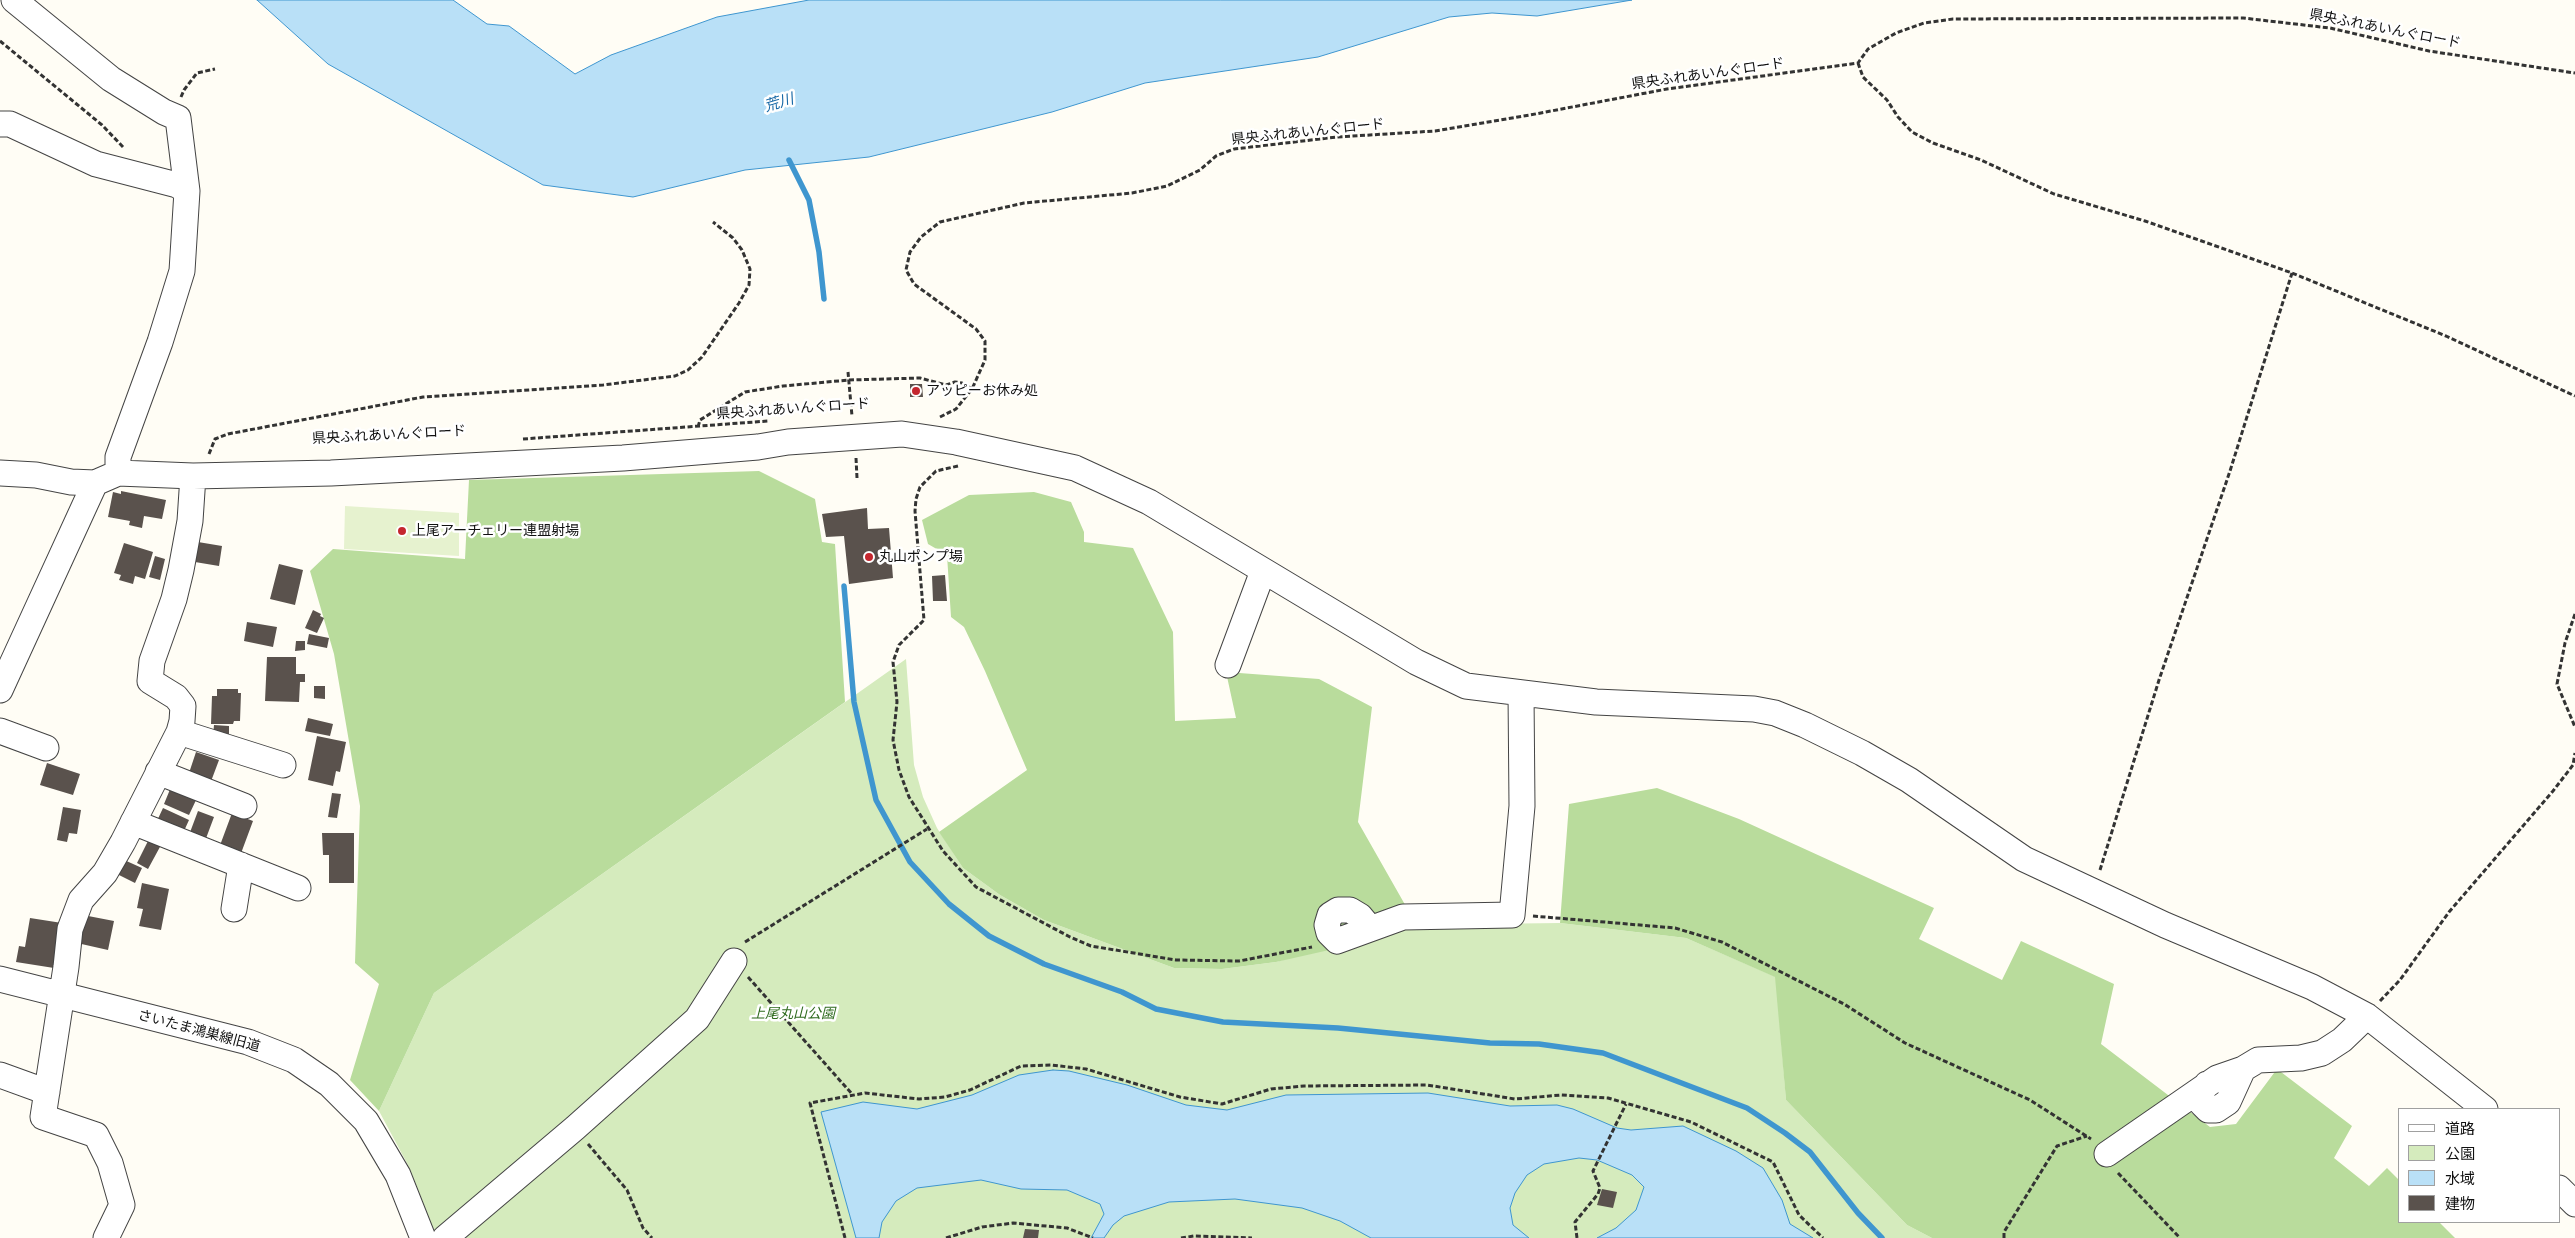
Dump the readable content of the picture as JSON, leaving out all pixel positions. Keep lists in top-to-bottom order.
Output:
{
  "streets": {
    "street": ["さいたま鴻巣線旧道"],
    "path": ["県央ふれあいんぐロード"]
  },
  "water": ["荒川"],
  "parks": ["上尾丸山公園"],
  "places": ["アッピーお休み処", "上尾アーチェリー連盟射場", "丸山ポンプ場"],
  "legend": [
    "道路",
    "公園",
    "水域",
    "建物"
  ]
}
